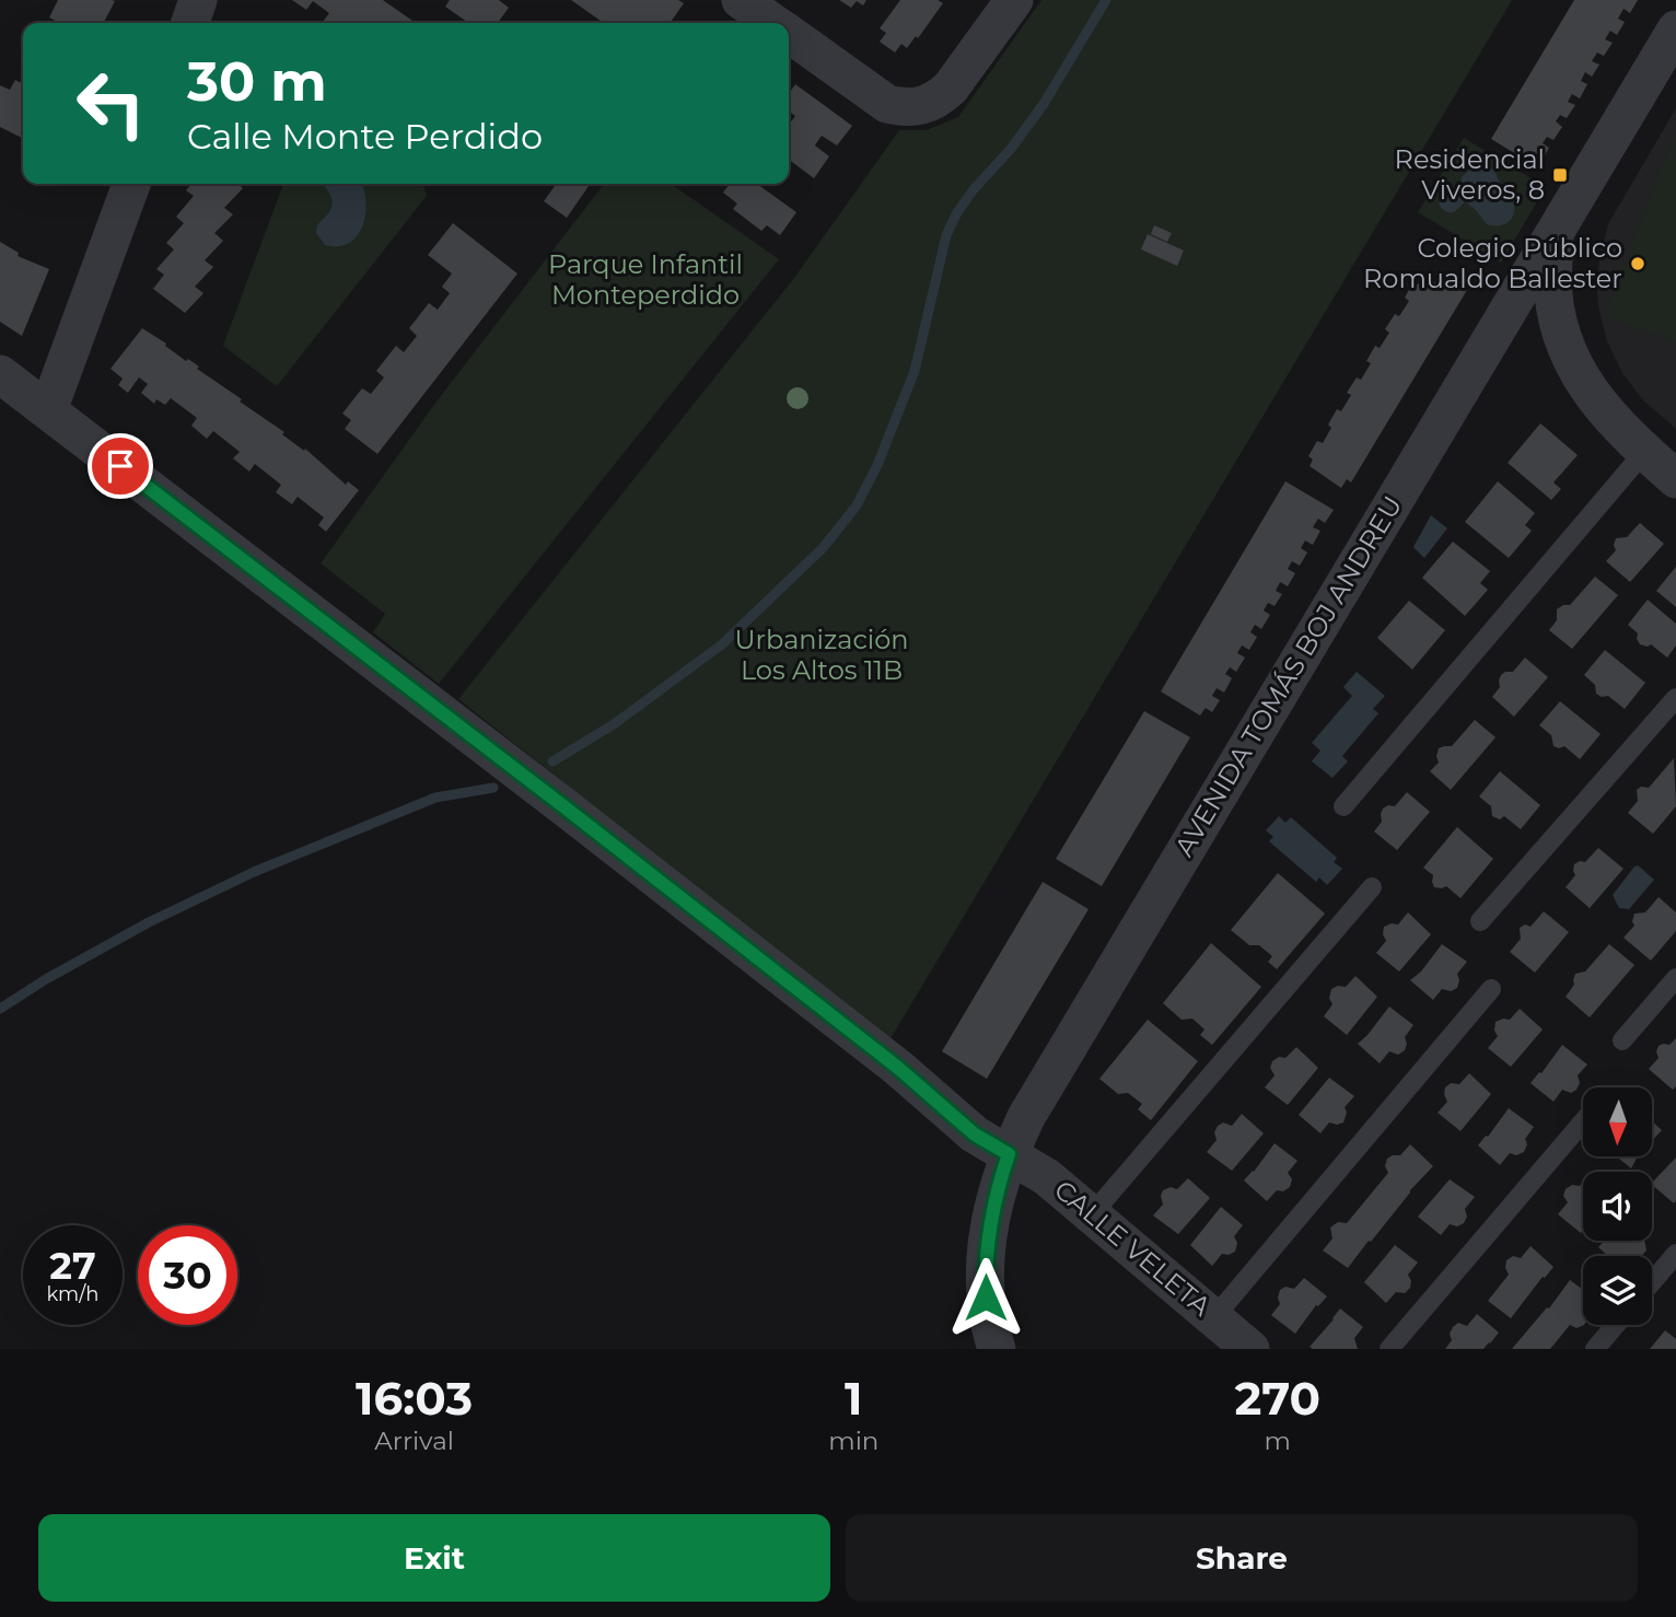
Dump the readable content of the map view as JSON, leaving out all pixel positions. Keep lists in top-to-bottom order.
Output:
{
  "streets": {
    "street": ["AVENIDA TOMÁS BOJ ANDREU", "CALLE VELETA"]
  },
  "crossings": [
    ["AVENIDA TOMÁS BOJ ANDREU", "CALLE VELETA"]
  ],
  "parks": ["Parque Infantil Monteperdido", "Urbanización Los Altos 11B"],
  "places": {
    "transit": ["Residencial Viveros, 8"],
    "other": ["Colegio Público Romualdo Ballester"]
  },
  "north": "bottom",
  "page": {
    "turn": ["30 m", "Calle Monte Perdido"],
    "speed": "27 km/h",
    "limit": "30",
    "eta": [
      "16:03",
      "Arrival",
      "1",
      "min",
      "270",
      "m"
    ],
    "buttons": ["Exit", "Share"]
  }
}
